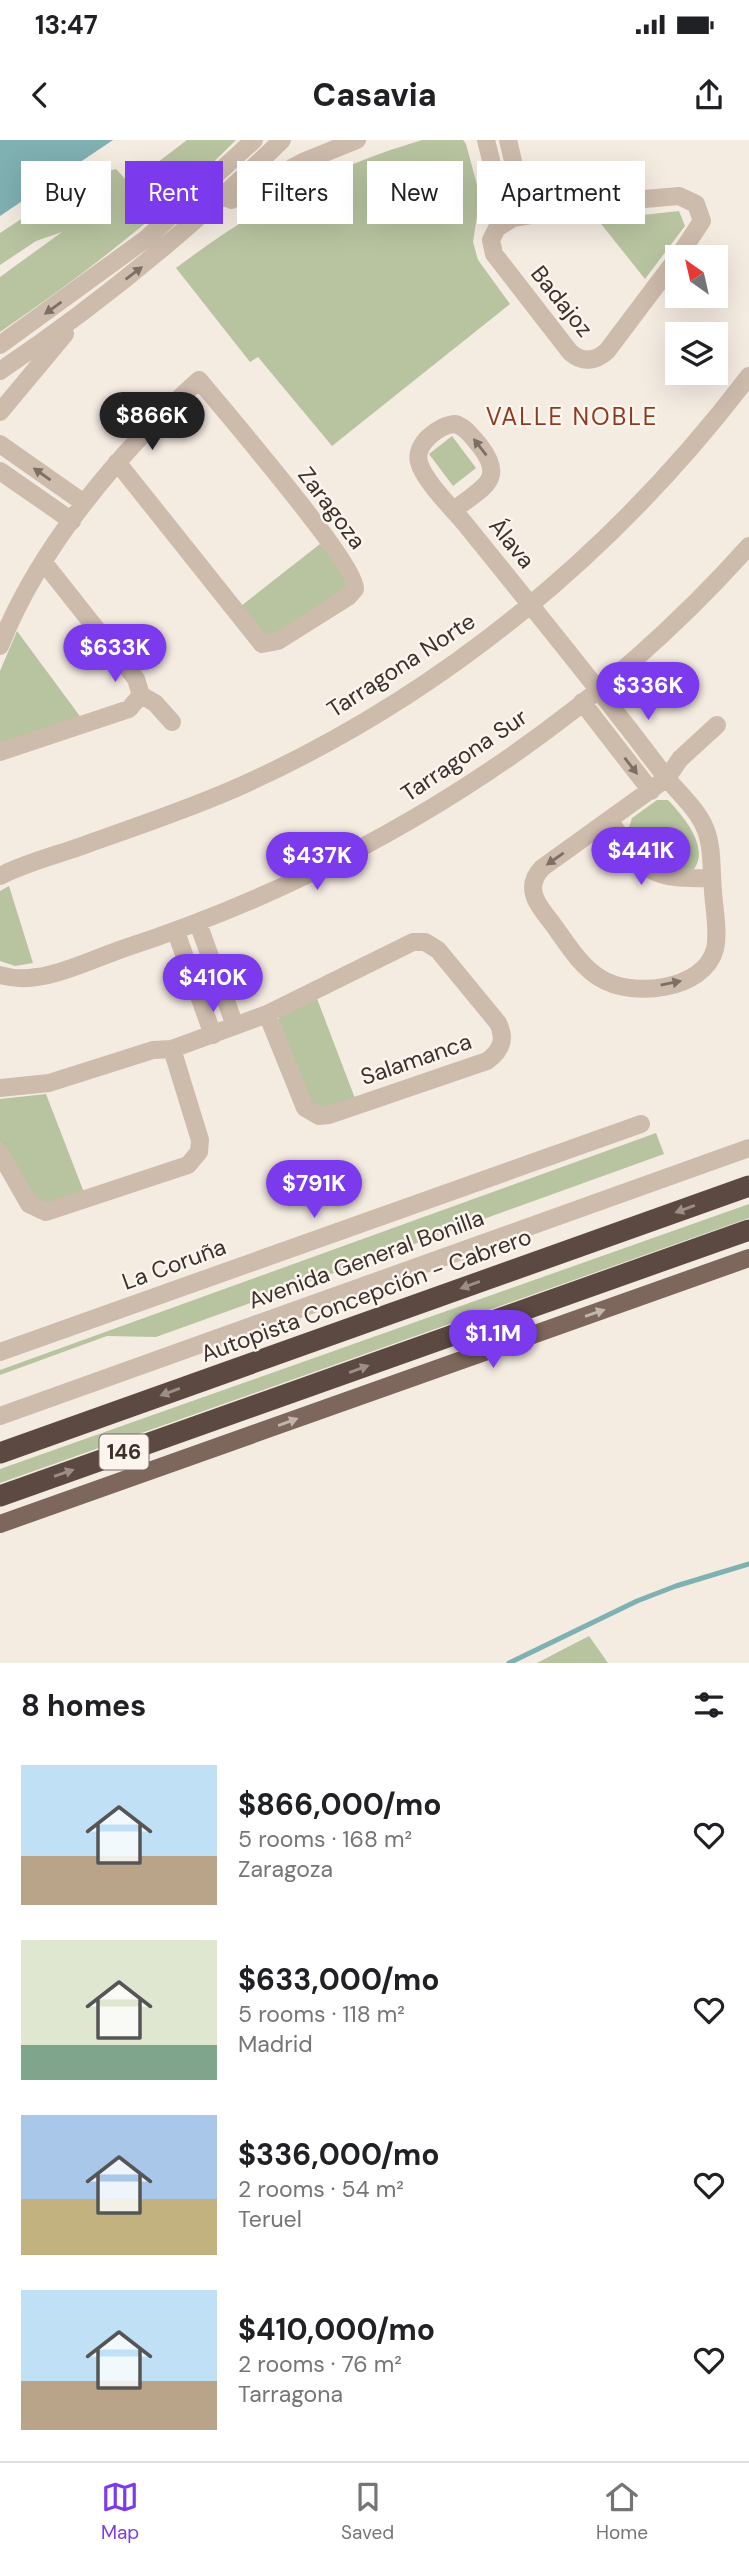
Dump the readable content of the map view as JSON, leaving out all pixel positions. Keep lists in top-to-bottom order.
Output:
{
  "streets": {
    "highway": ["Autopista Concepción - Cabrero", "146"],
    "street": [
      "Badajoz",
      "Zaragoza",
      "Álava",
      "Tarragona Norte",
      "Tarragona Sur",
      "Salamanca",
      "Avenida General Bonilla",
      "La Coruña"
    ]
  },
  "crossings": [
    ["Álava", "Tarragona Norte"],
    ["Álava", "Tarragona Sur"]
  ],
  "districts": ["VALLE NOBLE"],
  "north": "top left",
  "page": {
    "status": "13:47",
    "header": "Casavia",
    "chip": [
      "Buy",
      "Rent",
      "Filters",
      "New",
      "Apartment"
    ],
    "price": [
      "$866K",
      "$633K",
      "$336K",
      "$441K",
      "$437K",
      "$410K",
      "$791K",
      "$1.1M"
    ],
    "heading": "8 homes",
    "list": [
      {
        "name": "$866,000/mo",
        "note": "5 rooms · 168 m² · Zaragoza"
      },
      {
        "name": "$633,000/mo",
        "note": "5 rooms · 118 m² · Madrid"
      },
      {
        "name": "$336,000/mo",
        "note": "2 rooms · 54 m² · Teruel"
      },
      {
        "name": "$410,000/mo",
        "note": "2 rooms · 76 m² · Tarragona"
      }
    ],
    "tabs": ["Map", "Saved", "Home"]
  }
}
